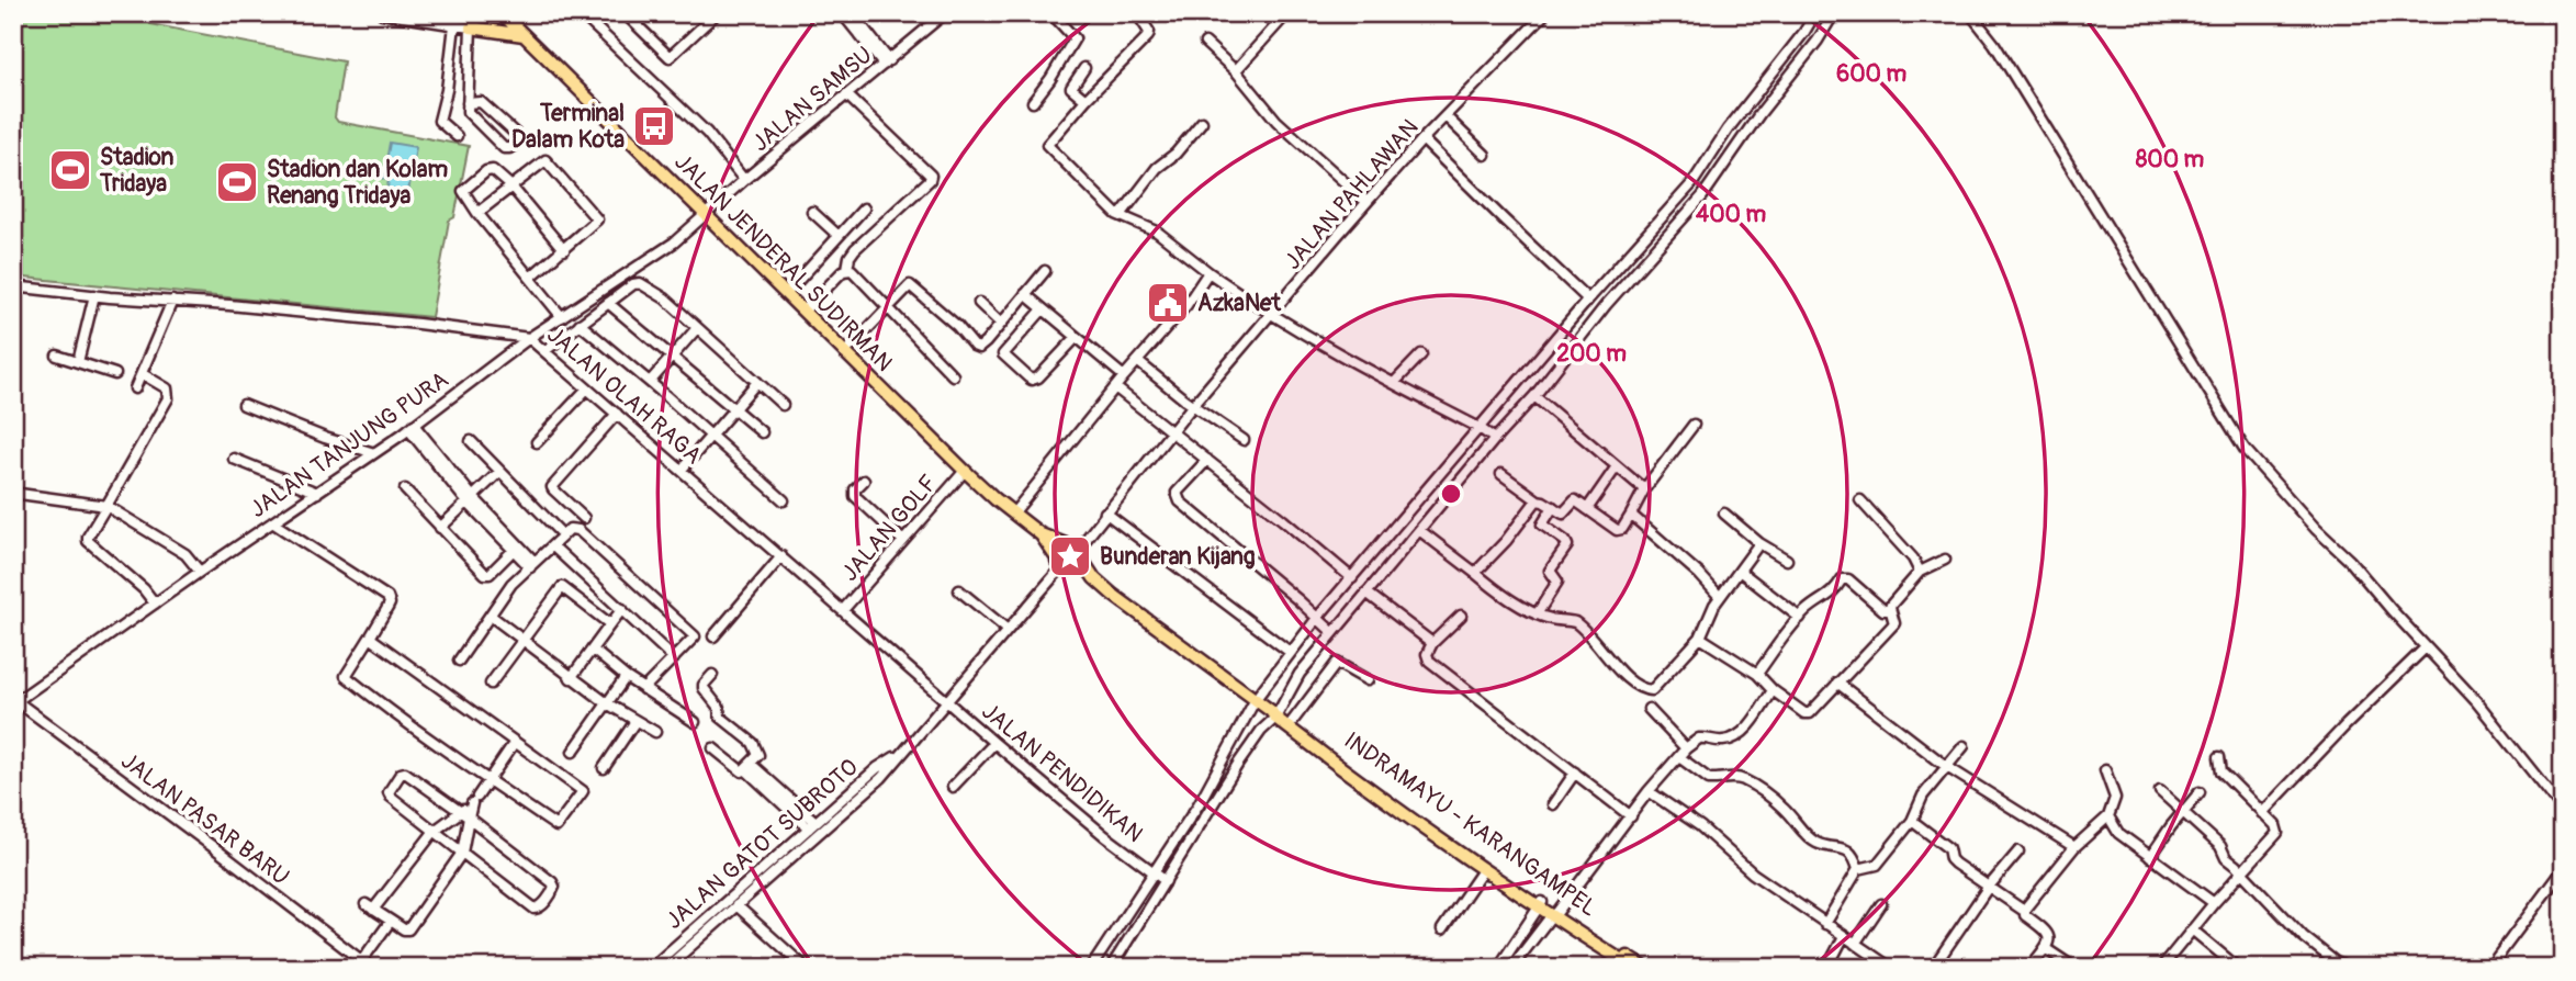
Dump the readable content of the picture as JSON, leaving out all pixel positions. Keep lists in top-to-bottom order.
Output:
{
  "streets": {
    "main road": ["JALAN JENDERAL SUDIRMAN", "INDRAMAYU - KARANGAMPEL"],
    "street": [
      "JALAN SAMSU",
      "JALAN PAHLAWAN",
      "JALAN OLAH RAGA",
      "JALAN TANJUNG PURA",
      "JALAN GOLF",
      "JALAN PENDIDIKAN",
      "JALAN PASAR BARU",
      "JALAN GATOT SUBROTO"
    ]
  },
  "crossings": [
    ["JALAN SAMSU", "JALAN JENDERAL SUDIRMAN"],
    ["JALAN SAMSU", "JALAN TANJUNG PURA"],
    ["JALAN JENDERAL SUDIRMAN", "JALAN TANJUNG PURA"],
    ["JALAN JENDERAL SUDIRMAN", "JALAN GOLF"],
    ["JALAN OLAH RAGA", "JALAN TANJUNG PURA"],
    ["JALAN OLAH RAGA", "JALAN GOLF"],
    ["JALAN OLAH RAGA", "JALAN PENDIDIKAN"],
    ["JALAN OLAH RAGA", "JALAN GATOT SUBROTO"],
    ["JALAN TANJUNG PURA", "JALAN PASAR BARU"],
    ["JALAN PENDIDIKAN", "JALAN GATOT SUBROTO"]
  ],
  "places": {
    "bus stop": ["Terminal Dalam Kota"],
    "sports": ["Stadion Tridaya", "Stadion dan Kolam Renang Tridaya"],
    "public building": ["AzkaNet"],
    "place": ["Bunderan Kijang"]
  },
  "rings": [
    "600 m",
    "800 m",
    "400 m",
    "200 m"
  ]
}
